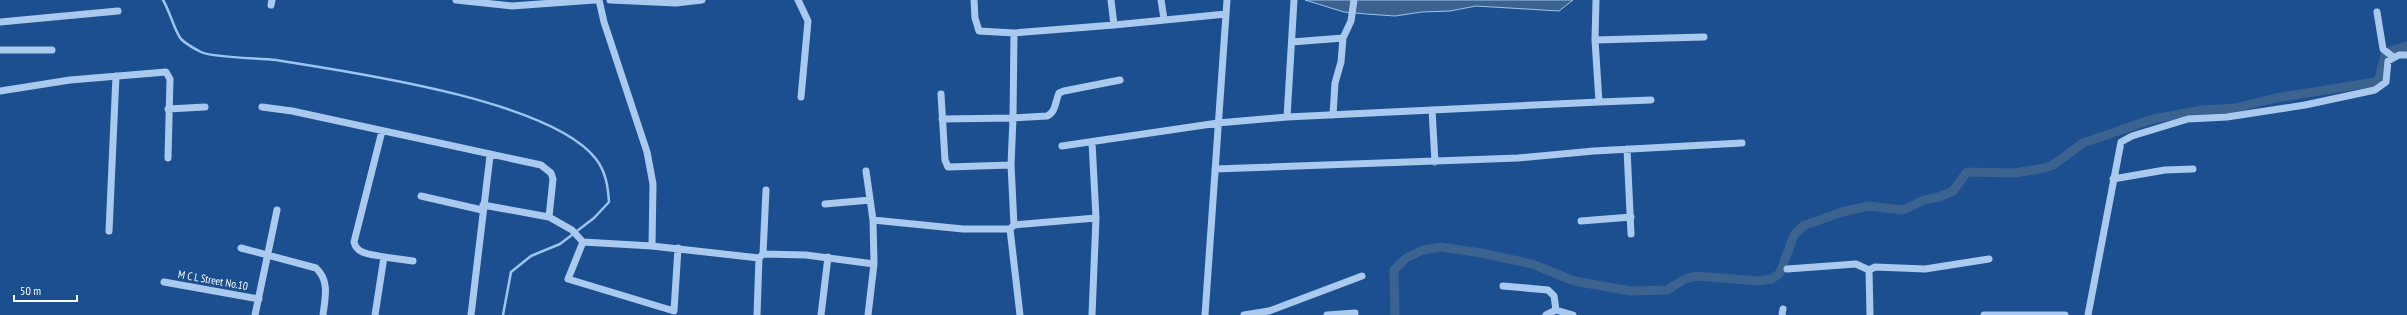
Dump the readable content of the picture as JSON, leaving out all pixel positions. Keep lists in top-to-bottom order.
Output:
{
  "streets": {
    "street": ["M C L Street No.10"]
  },
  "scale_bar": "50 m"
}
